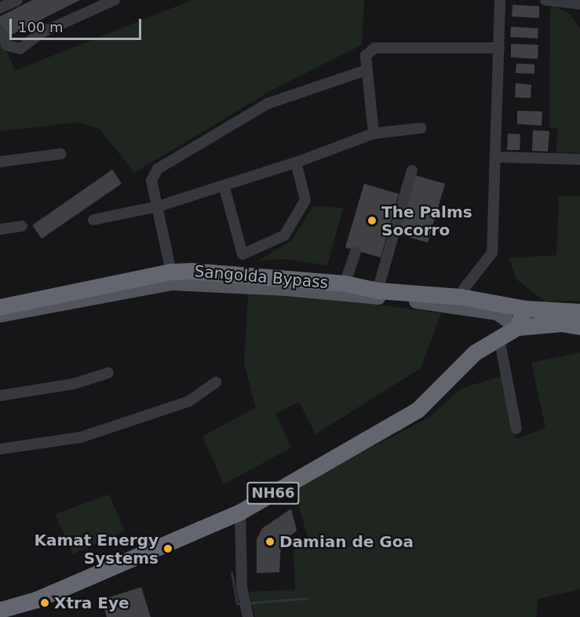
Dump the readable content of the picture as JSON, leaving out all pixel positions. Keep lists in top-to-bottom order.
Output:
{
  "streets": {
    "highway": ["Sangolda Bypass", "NH66"]
  },
  "crossings": [
    ["Sangolda Bypass", "NH66"]
  ],
  "places": [
    "The Palms Socorro",
    "Damian de Goa",
    "Kamat Energy Systems",
    "Xtra Eye"
  ],
  "scale_bar": "100 m"
}
